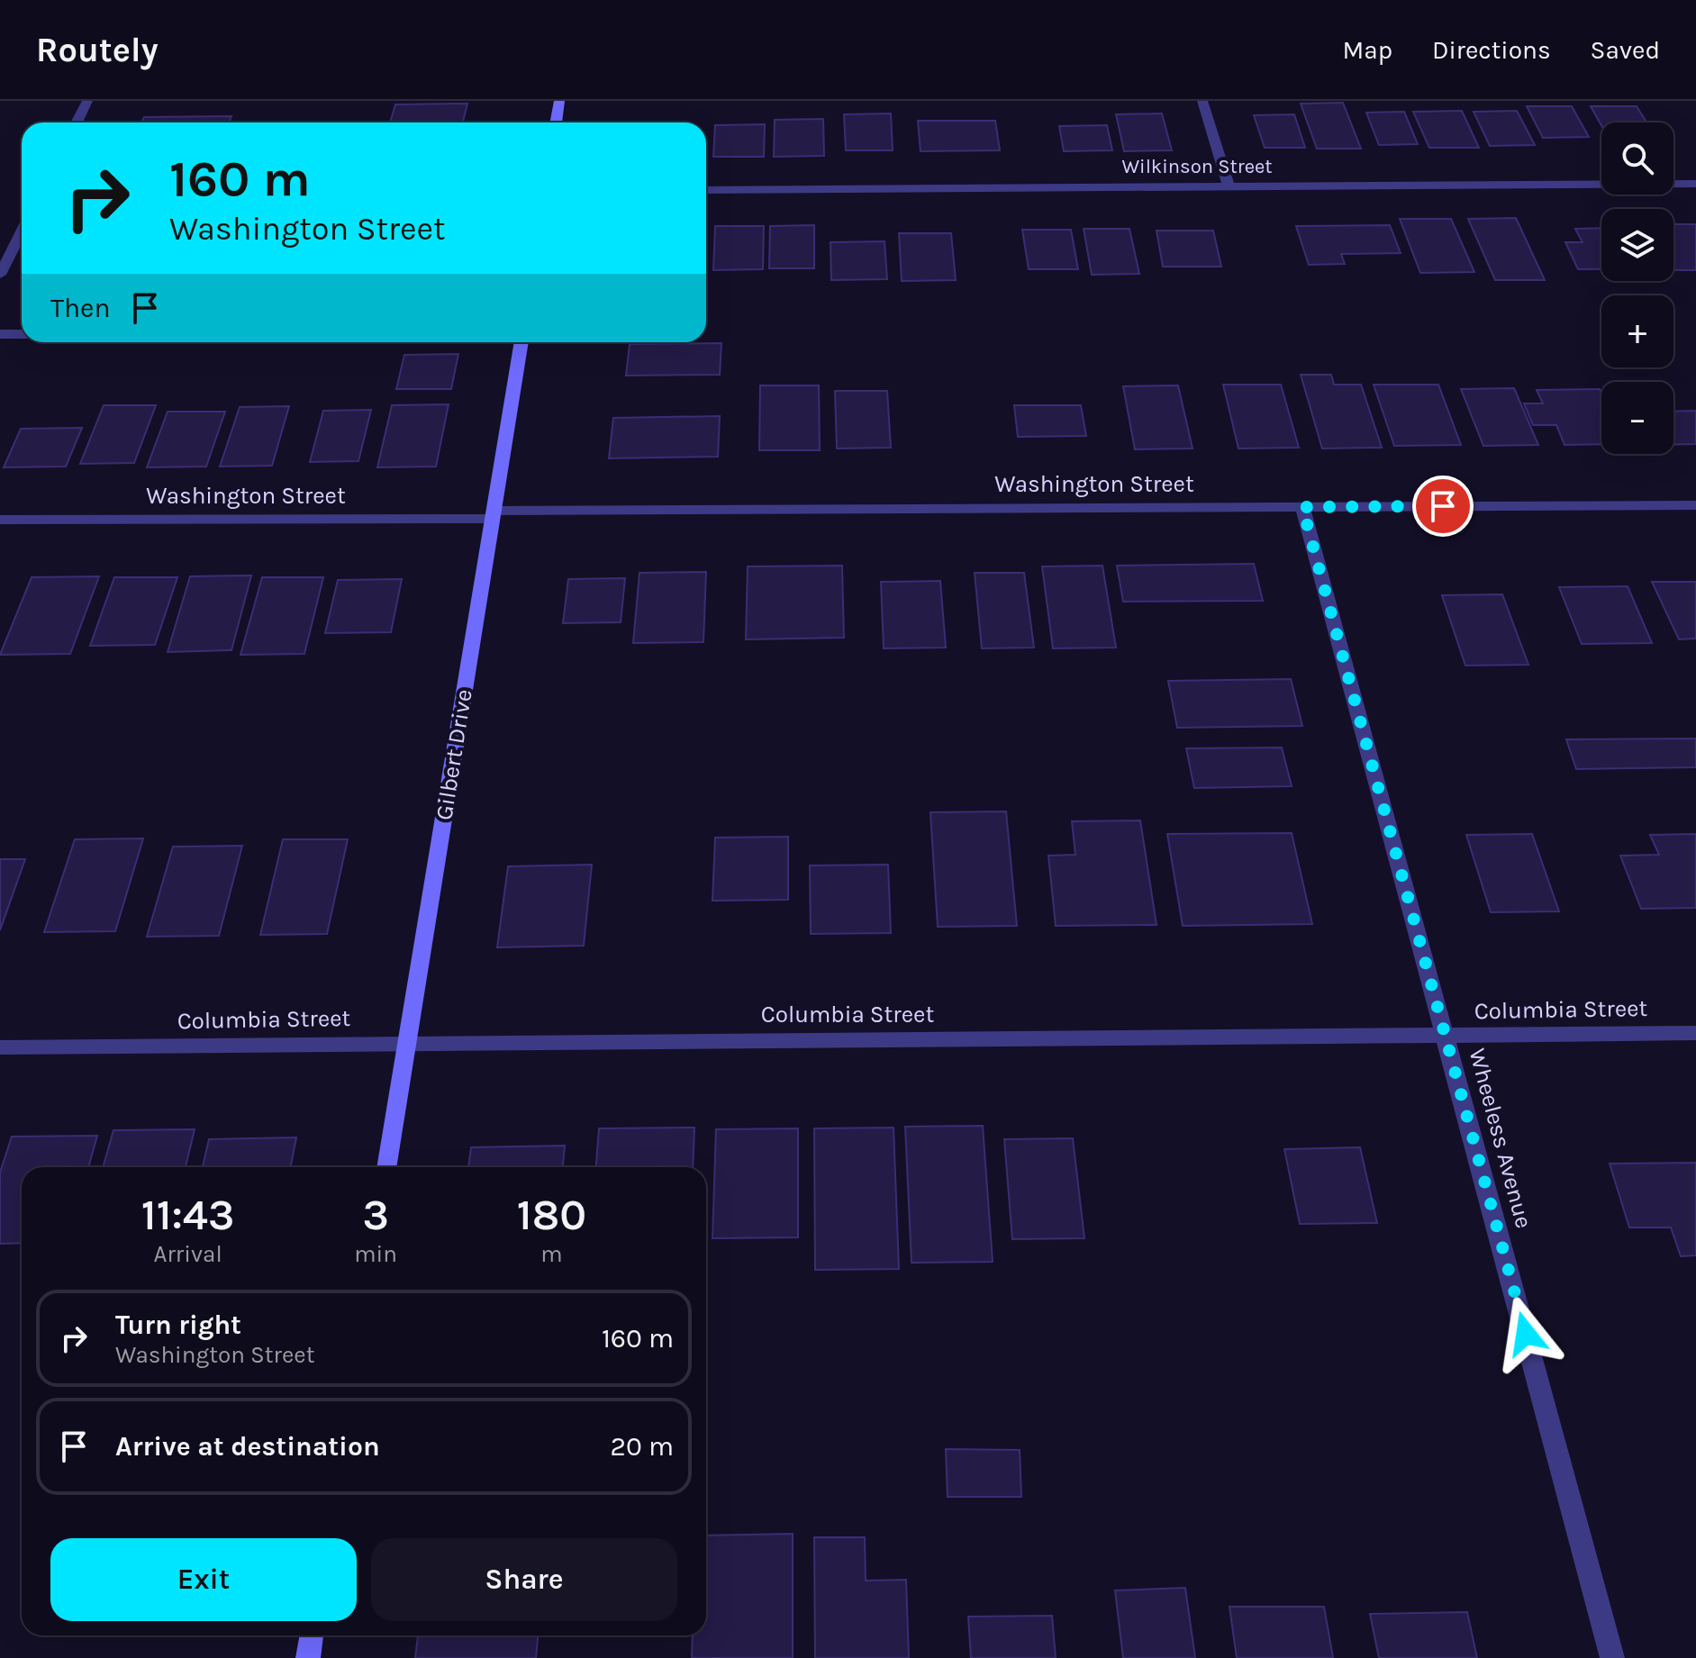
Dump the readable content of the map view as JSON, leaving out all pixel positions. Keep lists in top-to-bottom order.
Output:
{
  "streets": {
    "street": [
      "Wilkinson Street",
      "Washington Street",
      "Gilbert Drive",
      "Columbia Street",
      "Wheeless Avenue"
    ]
  },
  "crossings": [
    ["Washington Street", "Gilbert Drive"],
    ["Washington Street", "Wheeless Avenue"],
    ["Gilbert Drive", "Columbia Street"],
    ["Columbia Street", "Wheeless Avenue"]
  ],
  "page": {
    "header": "Routely",
    "nav": ["Map", "Directions", "Saved"],
    "map_buttons": ["+", "−"],
    "turn": ["160 m", "Washington Street"],
    "then": "Then",
    "eta": [
      "11:43",
      "Arrival",
      "3",
      "min",
      "180",
      "m"
    ],
    "list": [
      {
        "name": "Turn right",
        "note": "Washington Street",
        "value": "160 m"
      },
      {
        "name": "Arrive at destination",
        "value": "20 m"
      }
    ],
    "buttons": ["Exit", "Share"]
  }
}
